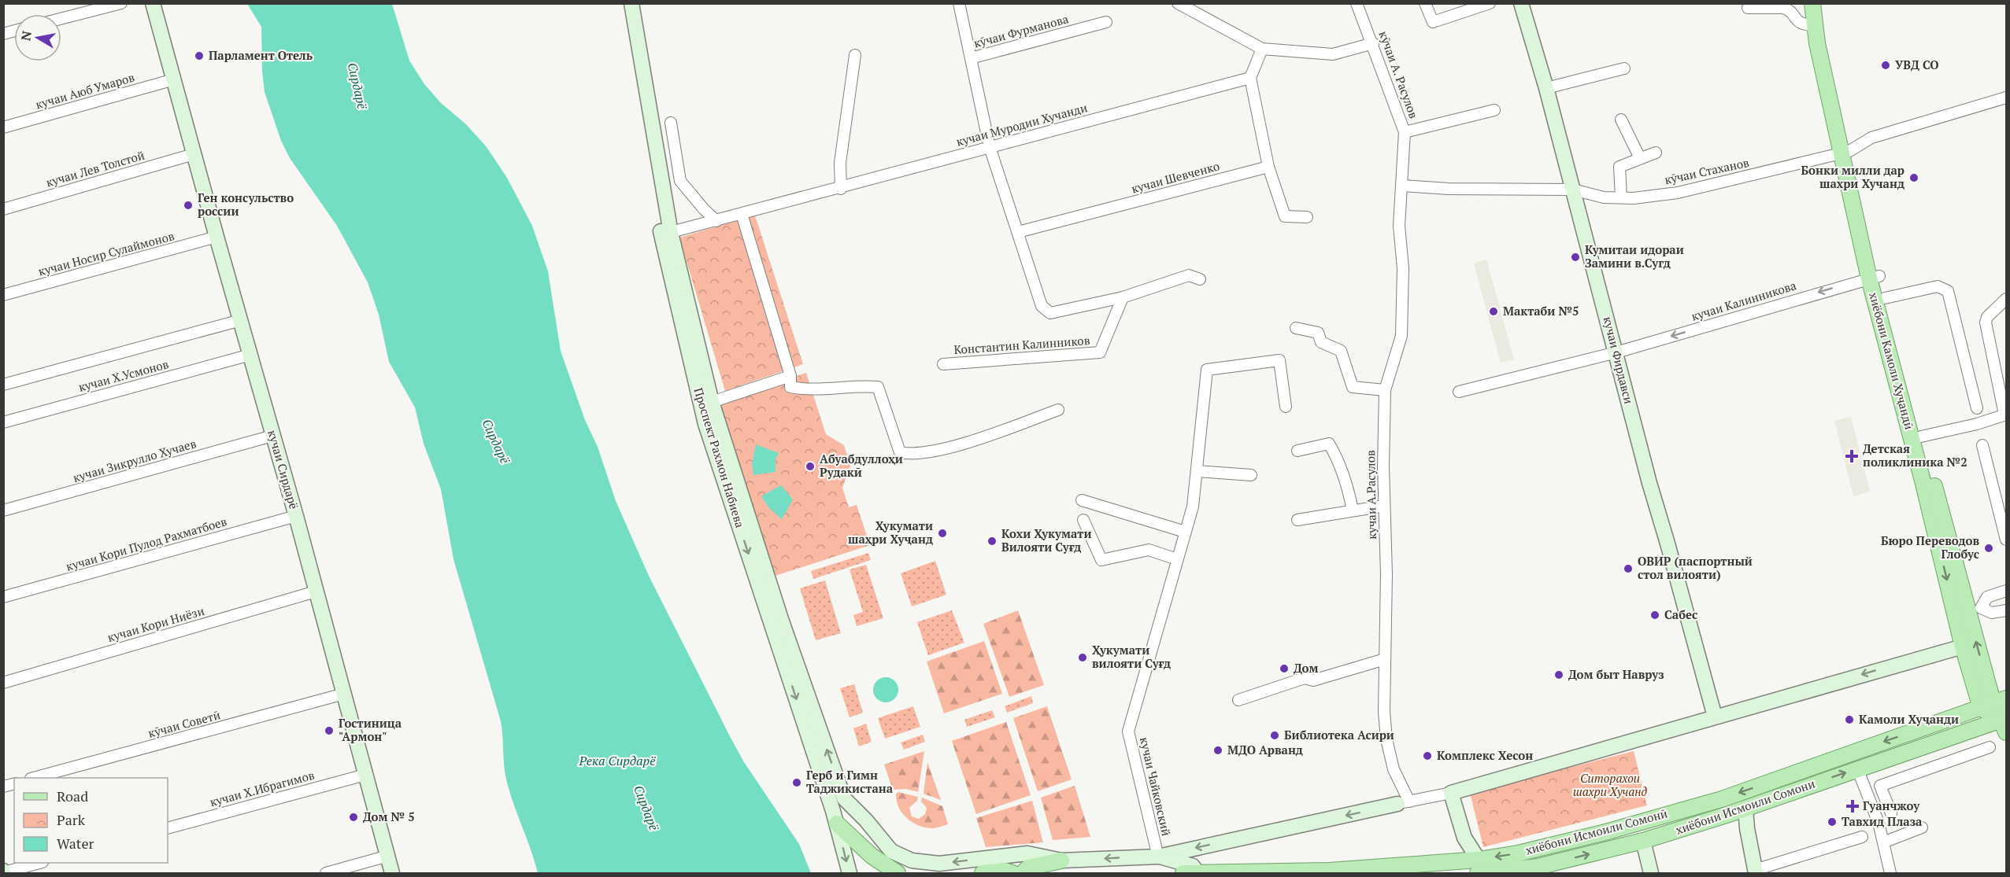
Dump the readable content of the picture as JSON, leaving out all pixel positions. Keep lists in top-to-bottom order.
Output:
{
  "streets": {
    "main road": [
      "кучаи Фирдавси",
      "хиёбони Камоли Хуҷандӣ",
      "Проспект Рахмон Набиева",
      "кучаи Сирдарё",
      "хиёбони Исмоили Сомони",
      "хиёбони Исмоили Сомонӣ"
    ],
    "street": [
      "кӯчаи Фурманова",
      "кӯчаи А. Расулов",
      "кучаи Аюб Умаров",
      "кучаи Муродии Хучанди",
      "кучаи Лев Толстой",
      "кӯчаи Стаханов",
      "кучаи Шевченко",
      "кучаи Носир Сулаймонов",
      "кучаи Калинникова",
      "Константин Калинников",
      "кучаи Х.Усмонов",
      "кучаи Зикрулло Хучаев",
      "кучаи А.Расулов",
      "кучаи Кори Пулод Рахматбоев",
      "кучаи Кори Ниёзи",
      "кӯчаи Советӣ",
      "кучаи Чайковский",
      "кучаи Х.Ибрагимов"
    ]
  },
  "crossings": [
    ["кӯчаи А. Расулов", "кӯчаи Стаханов"],
    ["кӯчаи А. Расулов", "кучаи А.Расулов"],
    ["кучаи Аюб Умаров", "кучаи Сирдарё"],
    ["кучаи Муродии Хучанди", "Проспект Рахмон Набиева"],
    ["кучаи Лев Толстой", "кучаи Сирдарё"],
    ["кӯчаи Стаханов", "кучаи Фирдавси"],
    ["кӯчаи Стаханов", "хиёбони Камоли Хуҷандӣ"],
    ["кӯчаи Стаханов", "кучаи А.Расулов"],
    ["кучаи Носир Сулаймонов", "кучаи Сирдарё"],
    ["кучаи Калинникова", "кучаи Фирдавси"],
    ["кучаи Калинникова", "хиёбони Камоли Хуҷандӣ"],
    ["хиёбони Камоли Хуҷандӣ", "хиёбони Исмоили Сомони"],
    ["хиёбони Камоли Хуҷандӣ", "хиёбони Исмоили Сомонӣ"],
    ["кучаи Х.Усмонов", "кучаи Сирдарё"],
    ["Проспект Рахмон Набиева", "кучаи Чайковский"],
    ["кучаи Зикрулло Хучаев", "кучаи Сирдарё"],
    ["кучаи Сирдарё", "кучаи Кори Пулод Рахматбоев"],
    ["кучаи Сирдарё", "кучаи Кори Ниёзи"],
    ["кучаи Сирдарё", "кӯчаи Советӣ"],
    ["кучаи Сирдарё", "кучаи Х.Ибрагимов"],
    ["хиёбони Исмоили Сомони", "хиёбони Исмоили Сомонӣ"]
  ],
  "one_way": ["кучаи Калинникова"],
  "water": ["Сирдарё", "Река Сирдарё"],
  "parks": ["Ситорахои шахри Хучанд"],
  "places": {
    "other": [
      "Парламент Отель",
      "УВД СО",
      "Бонки милли дар шахри Хучанд",
      "Ген консульство россии",
      "Кумитаи идораи Замини в.Сугд",
      "Мактаби №5",
      "Абуабдуллоҳи Рудакӣ",
      "Ҳукумати шаҳри Хуҷанд",
      "Кохи Ҳукумати Вилояти Суғд",
      "Бюро Переводов Глобус",
      "ОВИР (паспортный стол вилояти)",
      "Сабес",
      "Ҳукумати вилояти Суғд",
      "Дом",
      "Дом быт Навруз",
      "Камоли Хуҷанди",
      "Гостиница \"Армон\"",
      "Библиотека Асири",
      "МДО Арванд",
      "Комплекс Хесон",
      "Герб и Гимн Таджикистана",
      "Дом № 5",
      "Тавхид Плаза"
    ],
    "health": ["Детская поликлиника №2", "Гуанчжоу"]
  },
  "legend": ["Road", "Park", "Water"],
  "north": "left"
}
